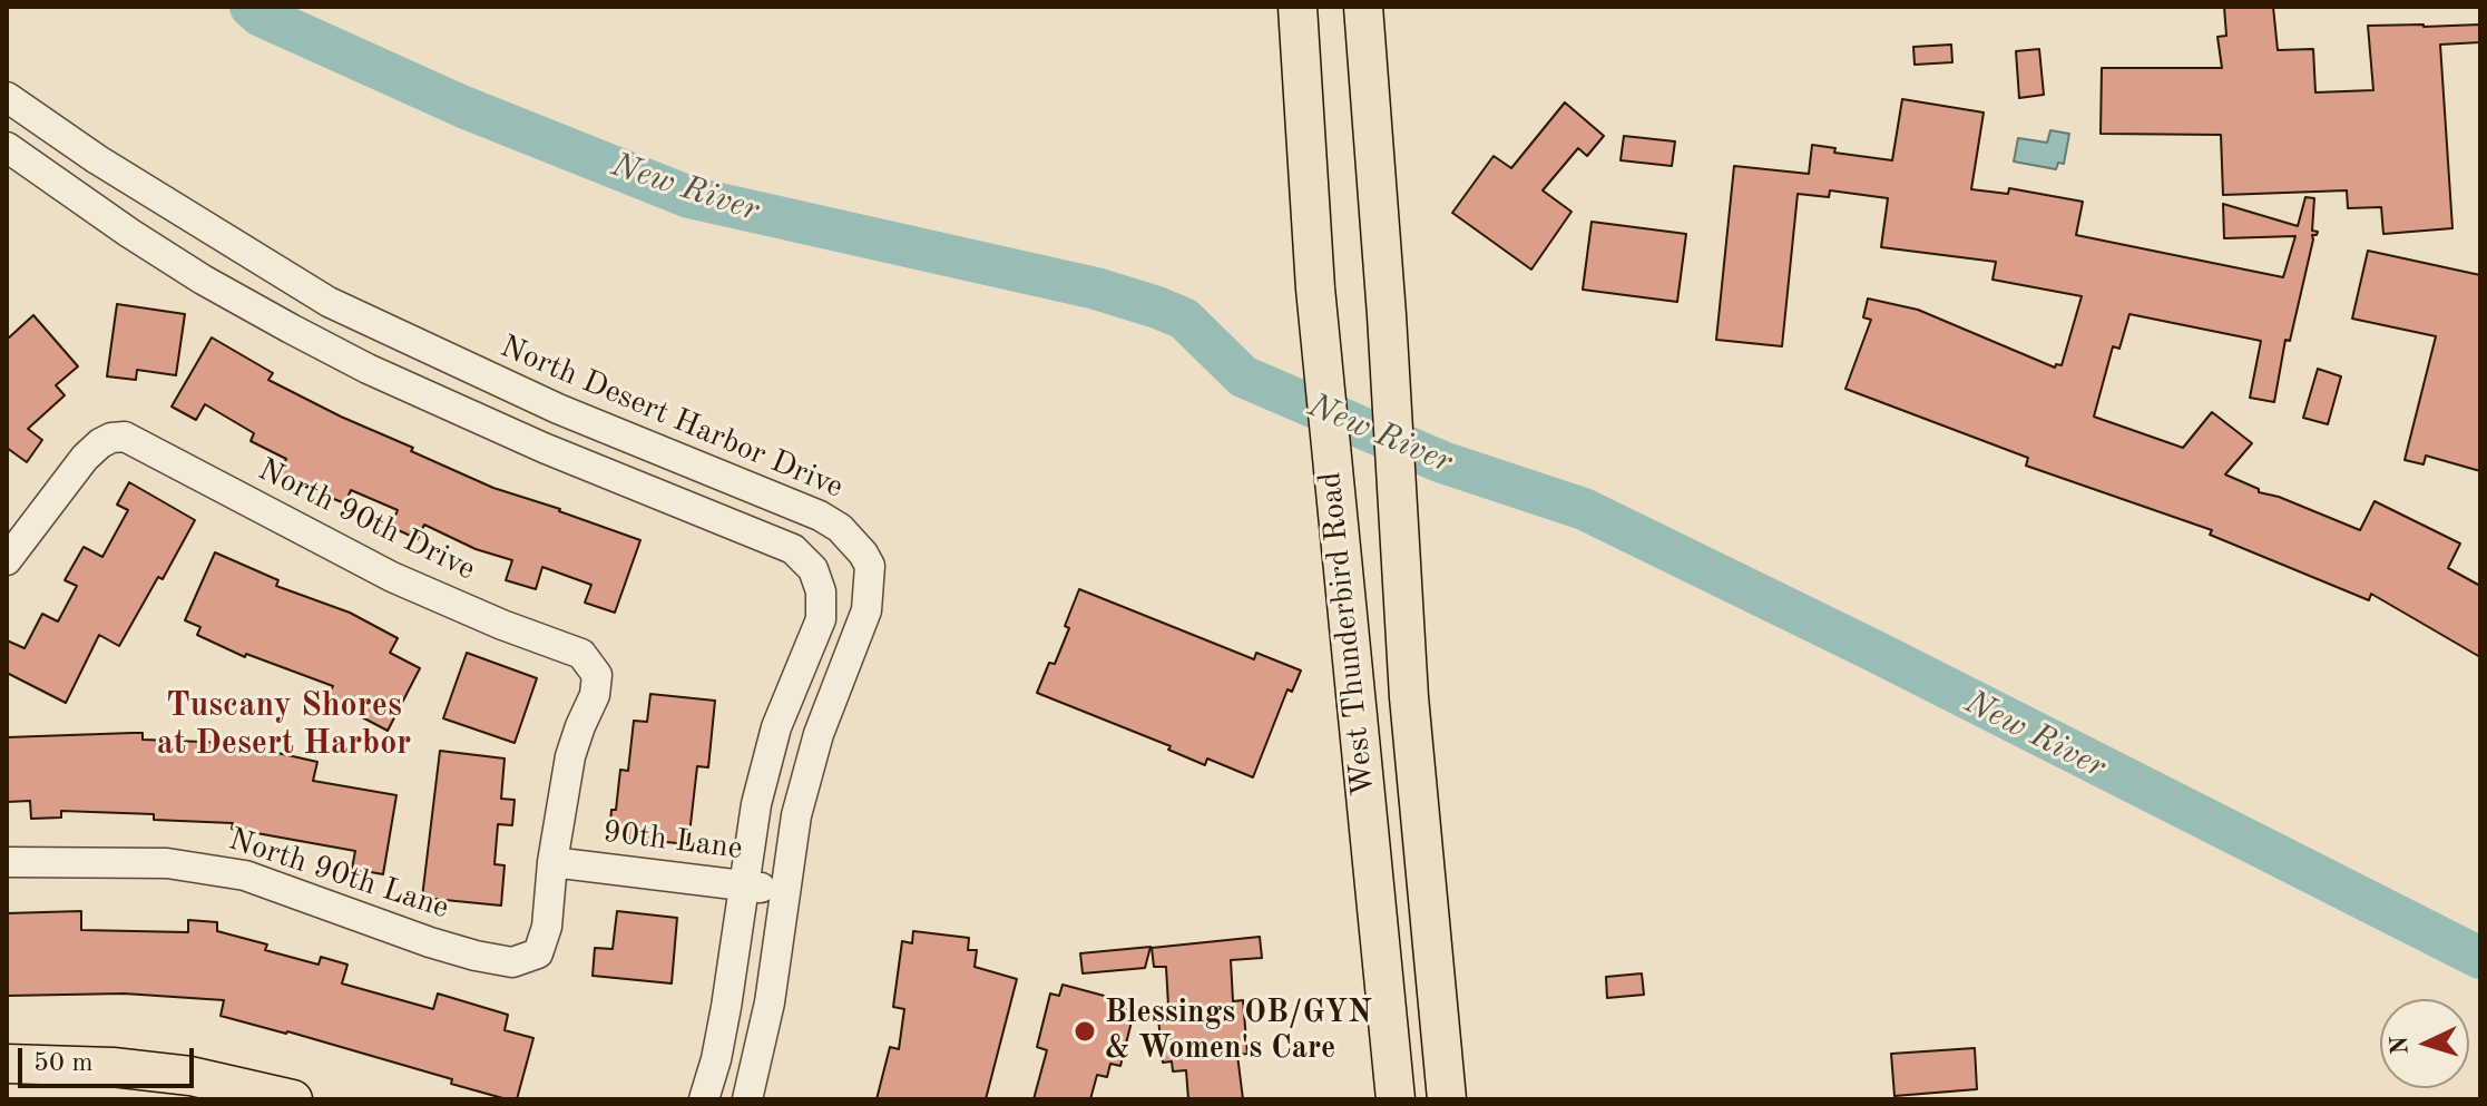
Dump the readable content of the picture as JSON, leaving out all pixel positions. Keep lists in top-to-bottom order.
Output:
{
  "streets": {
    "main road": ["West Thunderbird Road"],
    "street": [
      "North Desert Harbor Drive",
      "North 90th Drive",
      "90th Lane",
      "North 90th Lane"
    ]
  },
  "crossings": [
    ["North Desert Harbor Drive", "90th Lane"],
    ["North 90th Drive", "90th Lane"],
    ["North 90th Drive", "North 90th Lane"],
    ["90th Lane", "North 90th Lane"]
  ],
  "districts": ["Tuscany Shores at Desert Harbor"],
  "water": ["New River"],
  "places": ["Blessings OB/GYN & Women's Care"],
  "scale_bar": "50 m",
  "north": "left"
}
